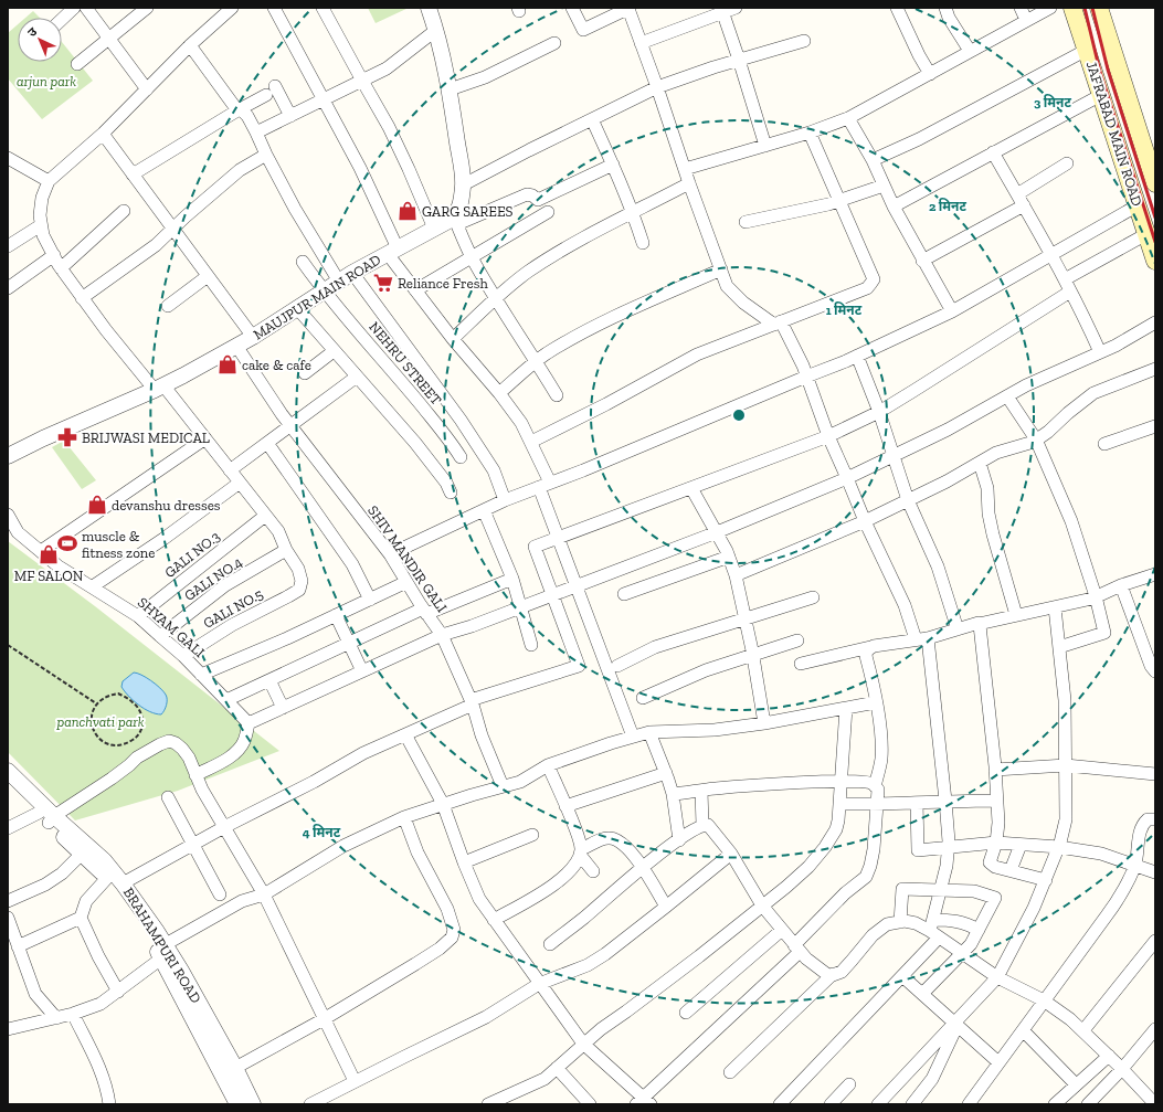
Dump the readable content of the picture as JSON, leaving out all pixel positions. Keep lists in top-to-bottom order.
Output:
{
  "streets": {
    "main road": ["JAFRABAD MAIN ROAD"],
    "street": [
      "MAUJPUR MAIN ROAD",
      "NEHRU STREET",
      "GALI NO.3",
      "SHIV MANDIR GALI",
      "GALI NO.4",
      "GALI NO.5",
      "SHYAM GALI",
      "BRAHAMPURI ROAD"
    ]
  },
  "crossings": [
    ["MAUJPUR MAIN ROAD", "NEHRU STREET"],
    ["MAUJPUR MAIN ROAD", "SHIV MANDIR GALI"],
    ["GALI NO.3", "SHYAM GALI"],
    ["GALI NO.4", "GALI NO.5"],
    ["GALI NO.4", "SHYAM GALI"],
    ["GALI NO.5", "SHYAM GALI"]
  ],
  "parks": ["arjun park", "panchvati park"],
  "places": {
    "shop": [
      "GARG SAREES",
      "cake & cafe",
      "devanshu dresses",
      "MF SALON"
    ],
    "supermarket": ["Reliance Fresh"],
    "pharmacy": ["BRIJWASI MEDICAL"],
    "sports": ["muscle & fitness zone"]
  },
  "north": "top left",
  "rings": [
    "3 मिनट",
    "2 मिनट",
    "1 मिनट",
    "4 मिनट"
  ]
}
